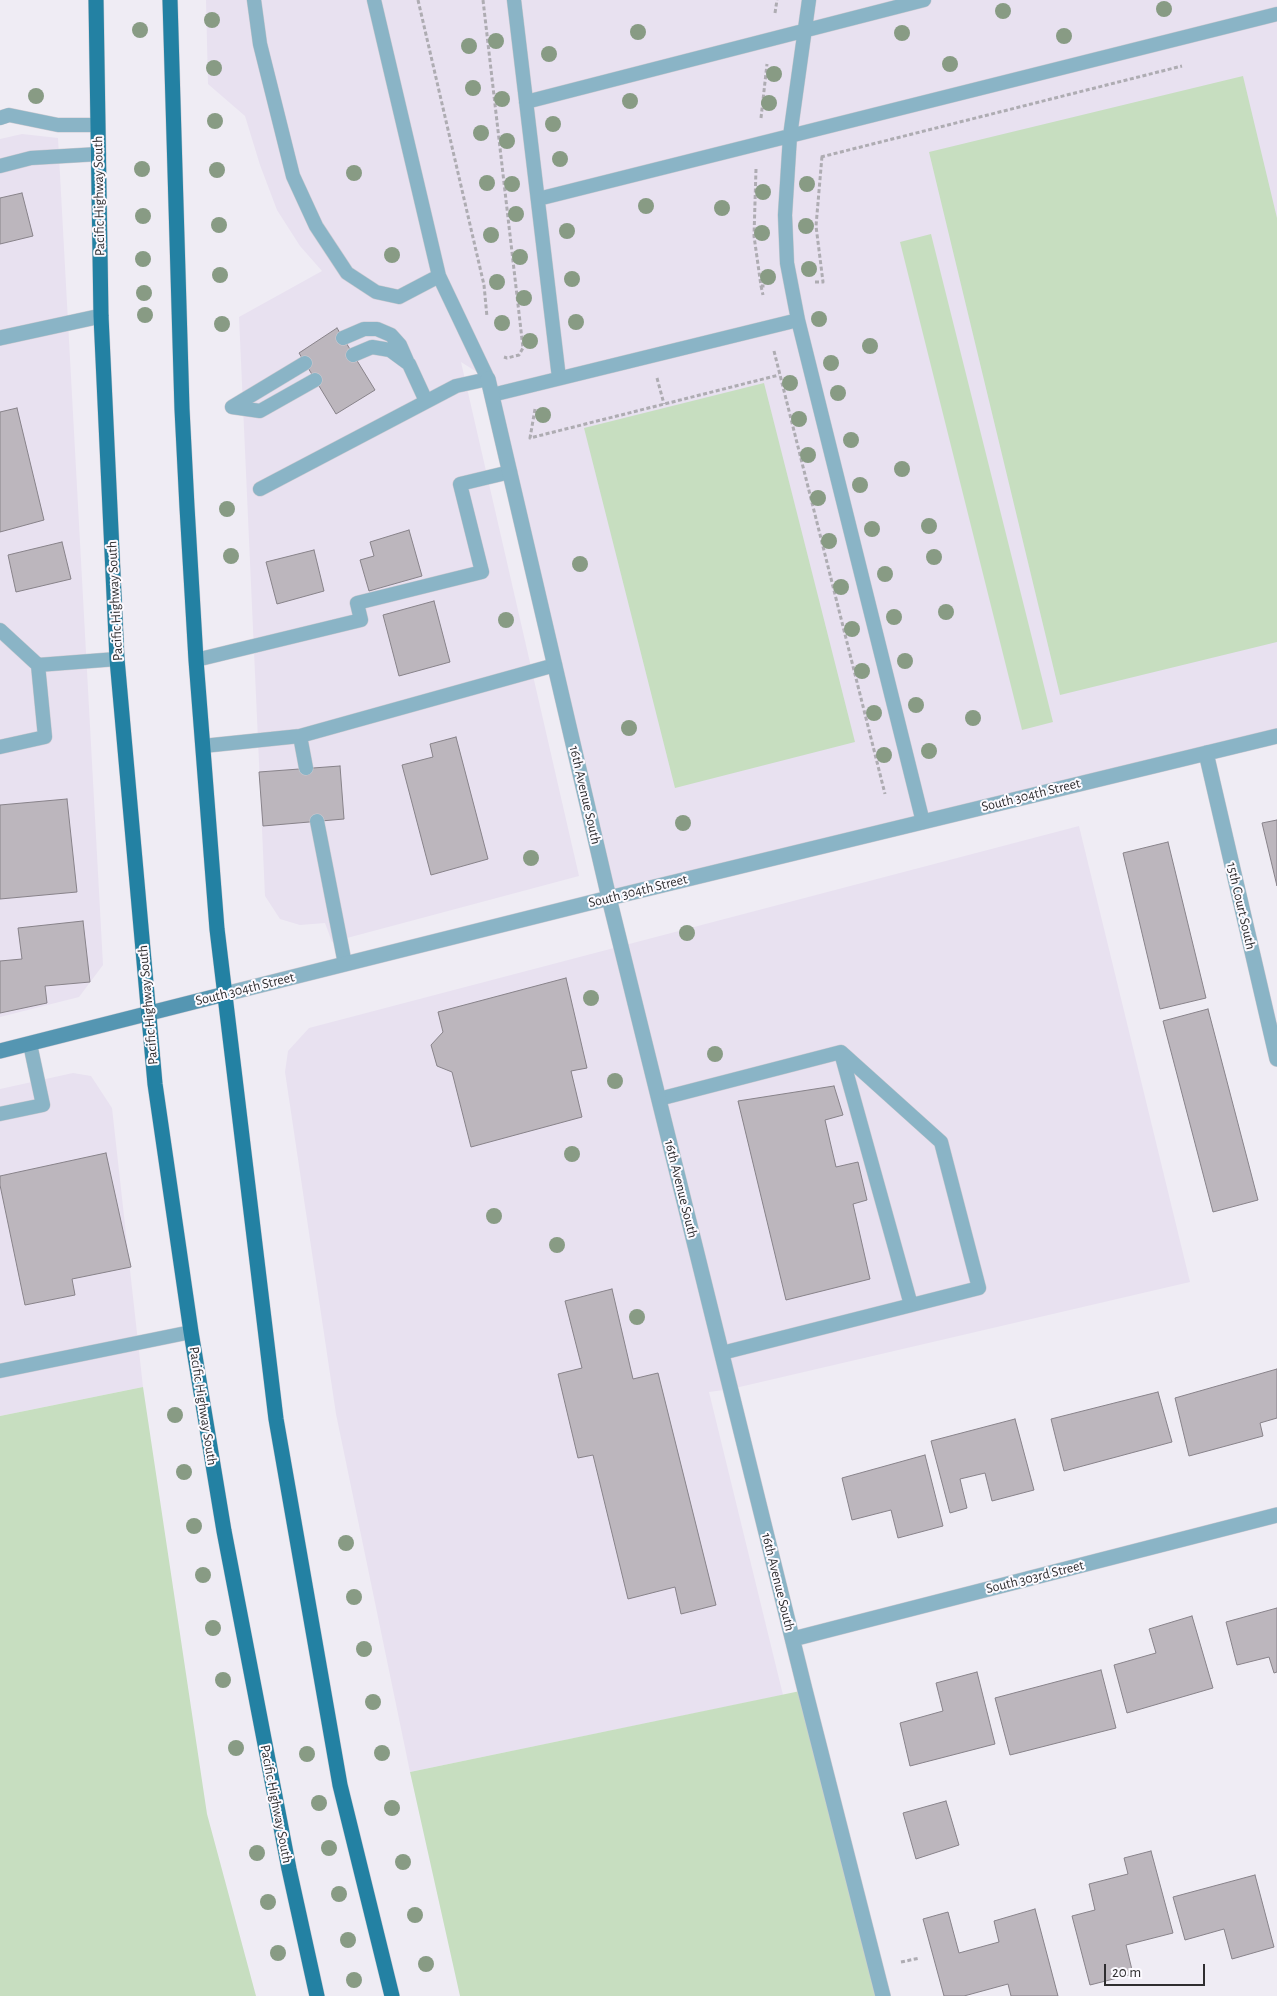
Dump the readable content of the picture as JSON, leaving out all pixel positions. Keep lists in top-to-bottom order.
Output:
{
  "streets": {
    "main road": ["Pacific Highway South"],
    "street": [
      "16th Avenue South",
      "South 304th Street",
      "15th Court South",
      "South 303rd Street"
    ]
  },
  "crossings": [
    ["Pacific Highway South", "South 304th Street"],
    ["16th Avenue South", "South 304th Street"],
    ["16th Avenue South", "South 303rd Street"],
    ["South 304th Street", "15th Court South"]
  ],
  "scale_bar": "20 m"
}
